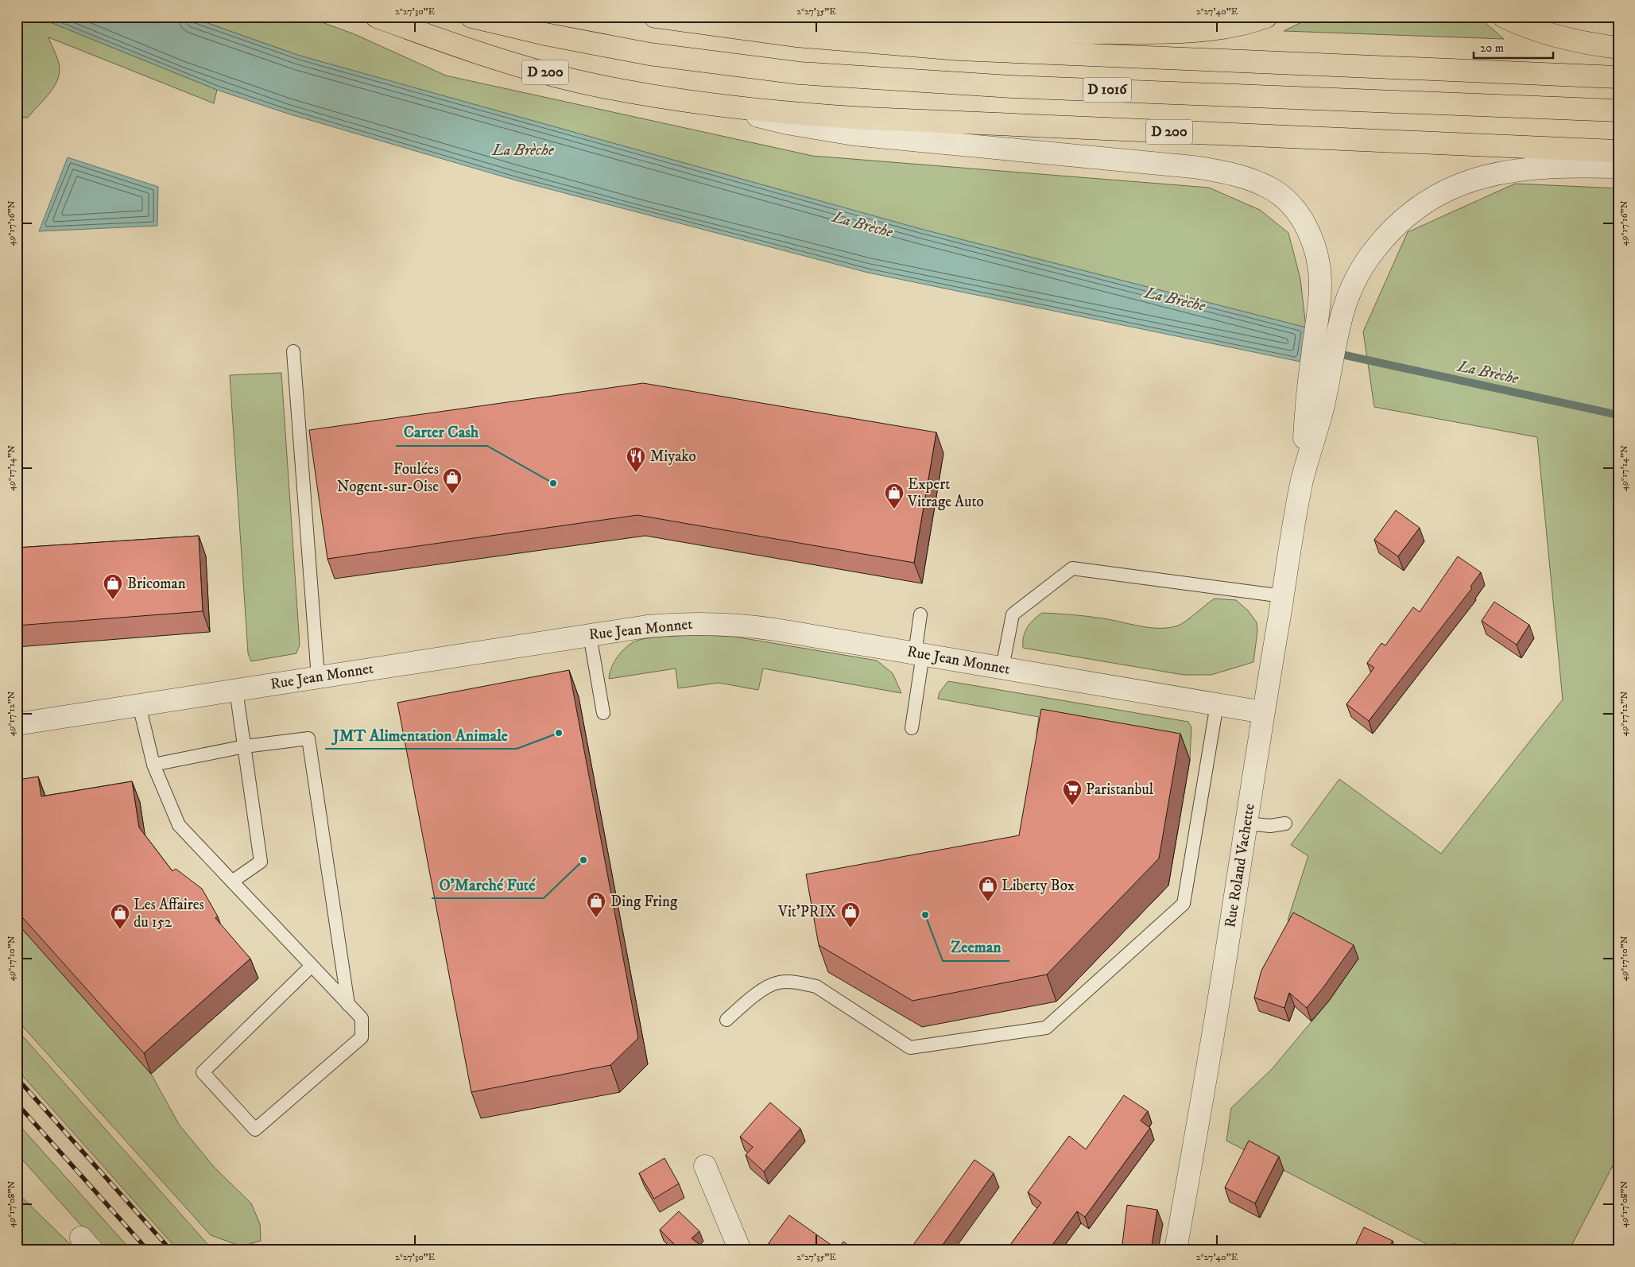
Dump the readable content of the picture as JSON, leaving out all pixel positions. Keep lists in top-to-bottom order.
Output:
{
  "streets": {
    "main road": ["D 200", "D 1016"],
    "street": ["Rue Jean Monnet", "Rue Roland Vachette"]
  },
  "crossings": [
    ["Rue Jean Monnet", "Rue Roland Vachette"]
  ],
  "water": ["La Brèche"],
  "places": {
    "restaurant": ["Miyako"],
    "other": [
      "Carter Cash",
      "JMT Alimentation Animale",
      "O'Marché Futé",
      "Zeeman"
    ],
    "shop": [
      "Foulées Nogent-sur-Oise",
      "Expert Vitrage Auto",
      "Bricoman",
      "Liberty Box",
      "Ding Fring",
      "Vit'PRIX",
      "Les Affaires du 152"
    ],
    "supermarket": ["Paristanbul"]
  },
  "scale_bar": "20 m",
  "coordinates": [
    "2°27'30\"E",
    "2°27'35\"E",
    "2°27'40\"E",
    "49°17'16\"N",
    "49°17'14\"N",
    "49°17'12\"N",
    "49°17'10\"N",
    "49°17'08\"N"
  ]
}
